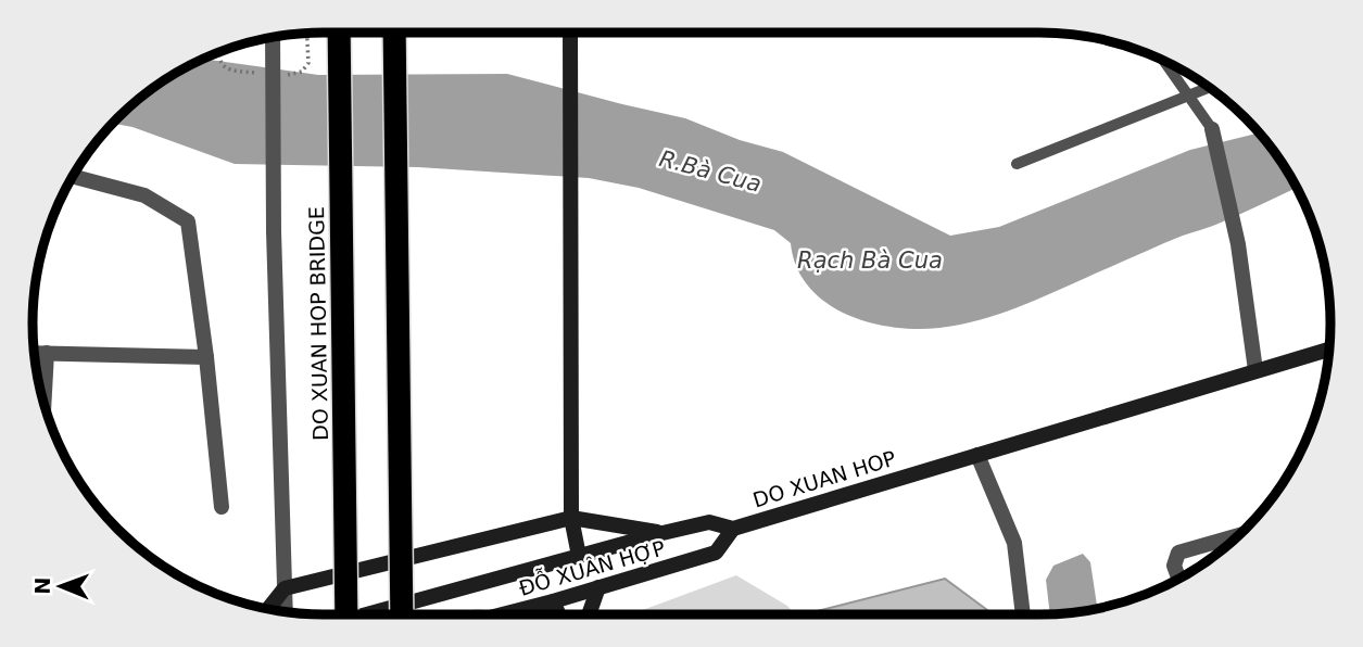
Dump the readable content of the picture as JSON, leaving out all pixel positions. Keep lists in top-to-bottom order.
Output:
{
  "streets": {
    "highway": ["DO XUAN HOP BRIDGE"],
    "main road": ["DO XUAN HOP", "ĐỖ XUÂN HỢP"]
  },
  "crossings": [
    ["DO XUAN HOP", "ĐỖ XUÂN HỢP"]
  ],
  "water": ["R.Bà Cua", "Rạch Bà Cua"],
  "north": "left"
}
